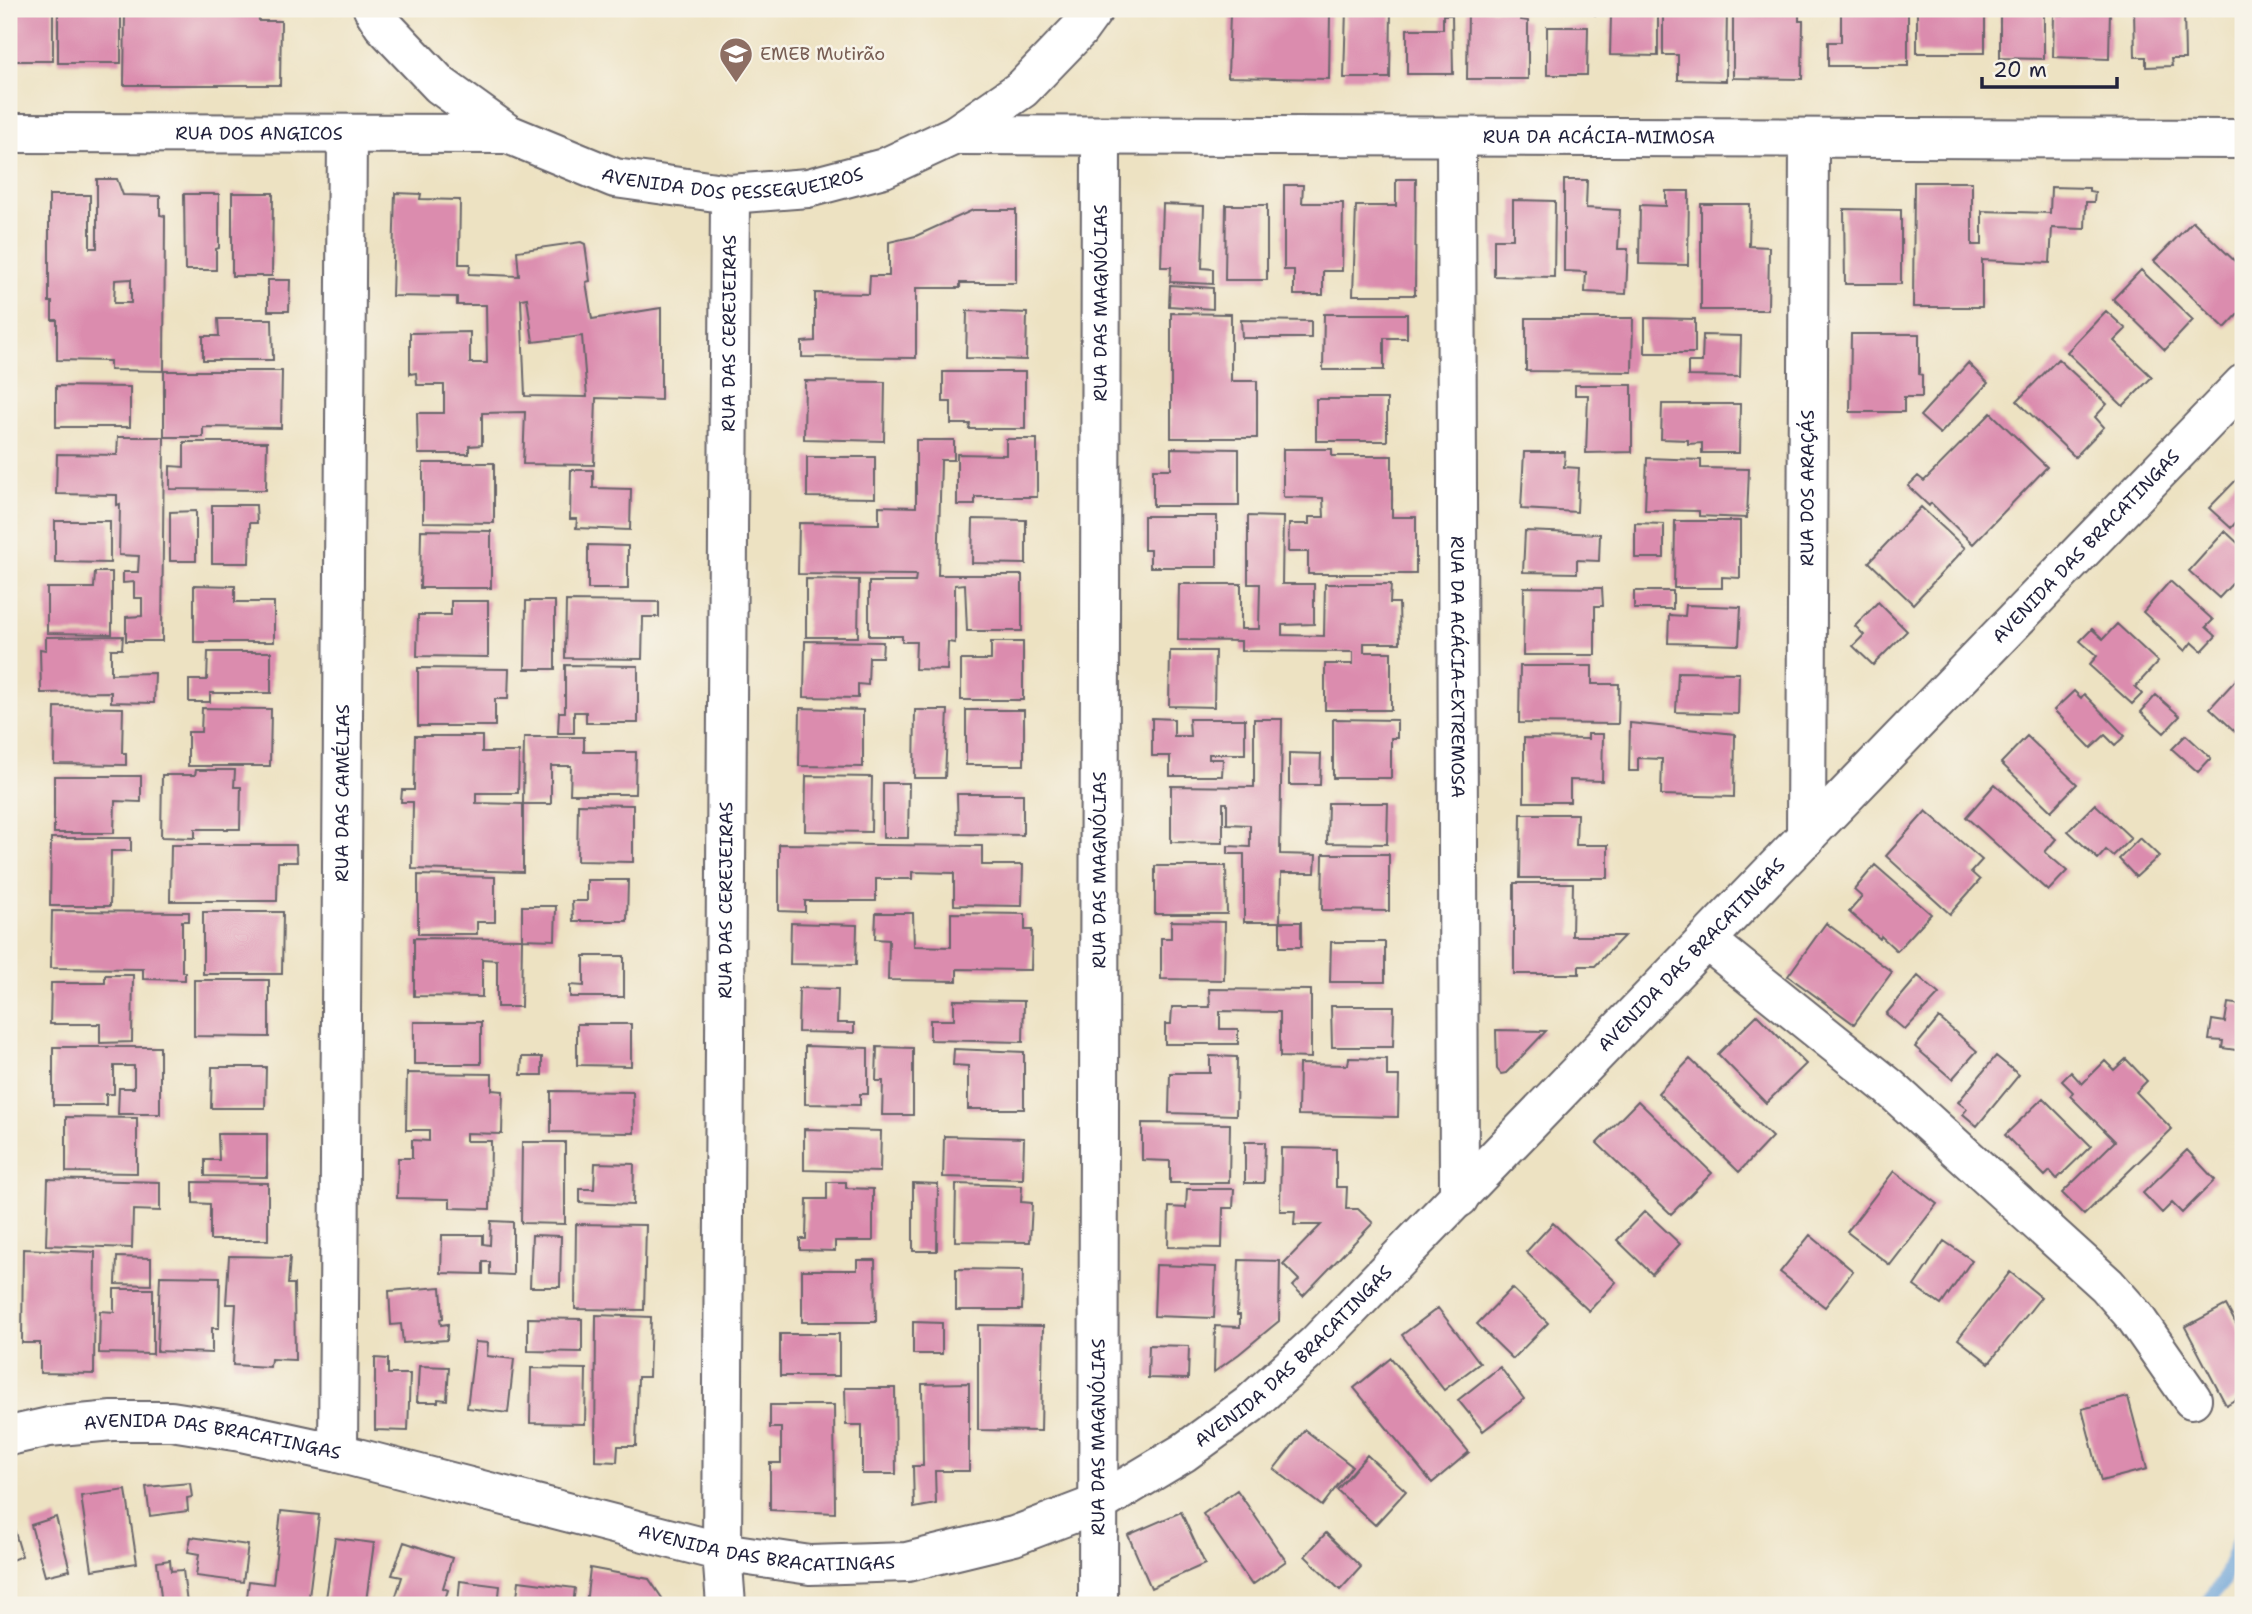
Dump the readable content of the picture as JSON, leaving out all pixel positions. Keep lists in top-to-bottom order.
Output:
{
  "streets": {
    "street": [
      "RUA DOS ANGICOS",
      "RUA DA ACÁCIA-MIMOSA",
      "AVENIDA DOS PESSEGUEIROS",
      "RUA DAS MAGNÓLIAS",
      "RUA DAS CEREJEIRAS",
      "RUA DOS ARAÇÁS",
      "AVENIDA DAS BRACATINGAS",
      "RUA DA ACÁCIA-EXTREMOSA",
      "RUA DAS CAMÉLIAS"
    ]
  },
  "crossings": [
    ["RUA DOS ANGICOS", "AVENIDA DOS PESSEGUEIROS"],
    ["RUA DOS ANGICOS", "RUA DAS CAMÉLIAS"],
    ["RUA DA ACÁCIA-MIMOSA", "AVENIDA DOS PESSEGUEIROS"],
    ["RUA DA ACÁCIA-MIMOSA", "RUA DAS MAGNÓLIAS"],
    ["RUA DA ACÁCIA-MIMOSA", "RUA DOS ARAÇÁS"],
    ["RUA DA ACÁCIA-MIMOSA", "RUA DA ACÁCIA-EXTREMOSA"],
    ["AVENIDA DOS PESSEGUEIROS", "RUA DAS CEREJEIRAS"],
    ["RUA DAS MAGNÓLIAS", "AVENIDA DAS BRACATINGAS"],
    ["RUA DAS CEREJEIRAS", "AVENIDA DAS BRACATINGAS"],
    ["RUA DOS ARAÇÁS", "AVENIDA DAS BRACATINGAS"],
    ["AVENIDA DAS BRACATINGAS", "RUA DA ACÁCIA-EXTREMOSA"],
    ["AVENIDA DAS BRACATINGAS", "RUA DAS CAMÉLIAS"]
  ],
  "places": {
    "school or university": ["EMEB Mutirão"]
  },
  "scale_bar": "20 m"
}
